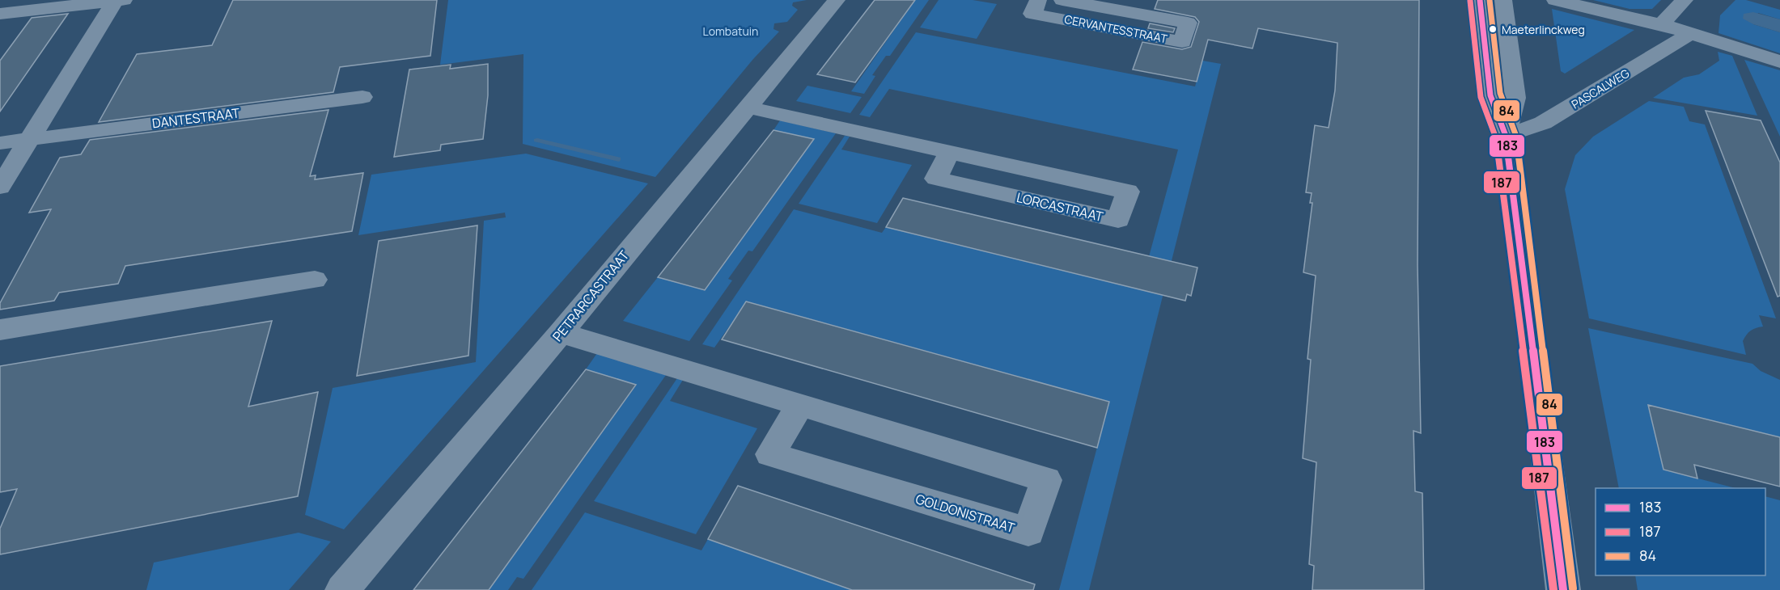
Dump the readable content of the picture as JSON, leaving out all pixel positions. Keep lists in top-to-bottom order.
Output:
{
  "streets": {
    "street": [
      "CERVANTESSTRAAT",
      "PASCALWEG",
      "DANTESTRAAT",
      "LORCASTRAAT",
      "PETRARCASTRAAT",
      "GOLDONISTRAAT"
    ]
  },
  "crossings": [
    ["LORCASTRAAT", "PETRARCASTRAAT"],
    ["PETRARCASTRAAT", "GOLDONISTRAAT"]
  ],
  "parks": ["Lombatuin"],
  "places": ["Maeterlinckweg"],
  "lines": ["transit line 183", "transit line 84", "transit line 187"],
  "legend": ["183", "187", "84"]
}
